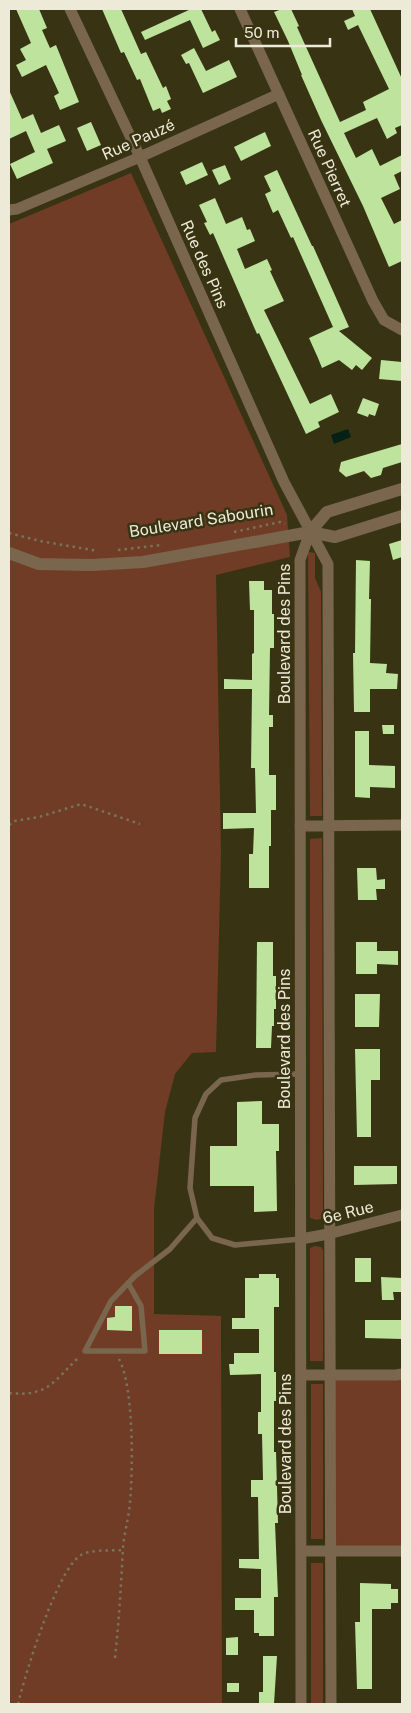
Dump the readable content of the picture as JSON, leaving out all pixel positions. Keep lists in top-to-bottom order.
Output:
{
  "streets": {
    "street": [
      "Rue Pauzé",
      "Rue Pierret",
      "Rue des Pins",
      "Boulevard Sabourin",
      "Boulevard des Pins",
      "6e Rue"
    ]
  },
  "crossings": [
    ["Rue Pauzé", "Rue Pierret"],
    ["Rue Pauzé", "Rue des Pins"],
    ["Rue des Pins", "Boulevard Sabourin"],
    ["Rue des Pins", "Boulevard des Pins"],
    ["Boulevard Sabourin", "Boulevard des Pins"],
    ["Boulevard des Pins", "6e Rue"]
  ],
  "scale_bar": "50 m"
}
